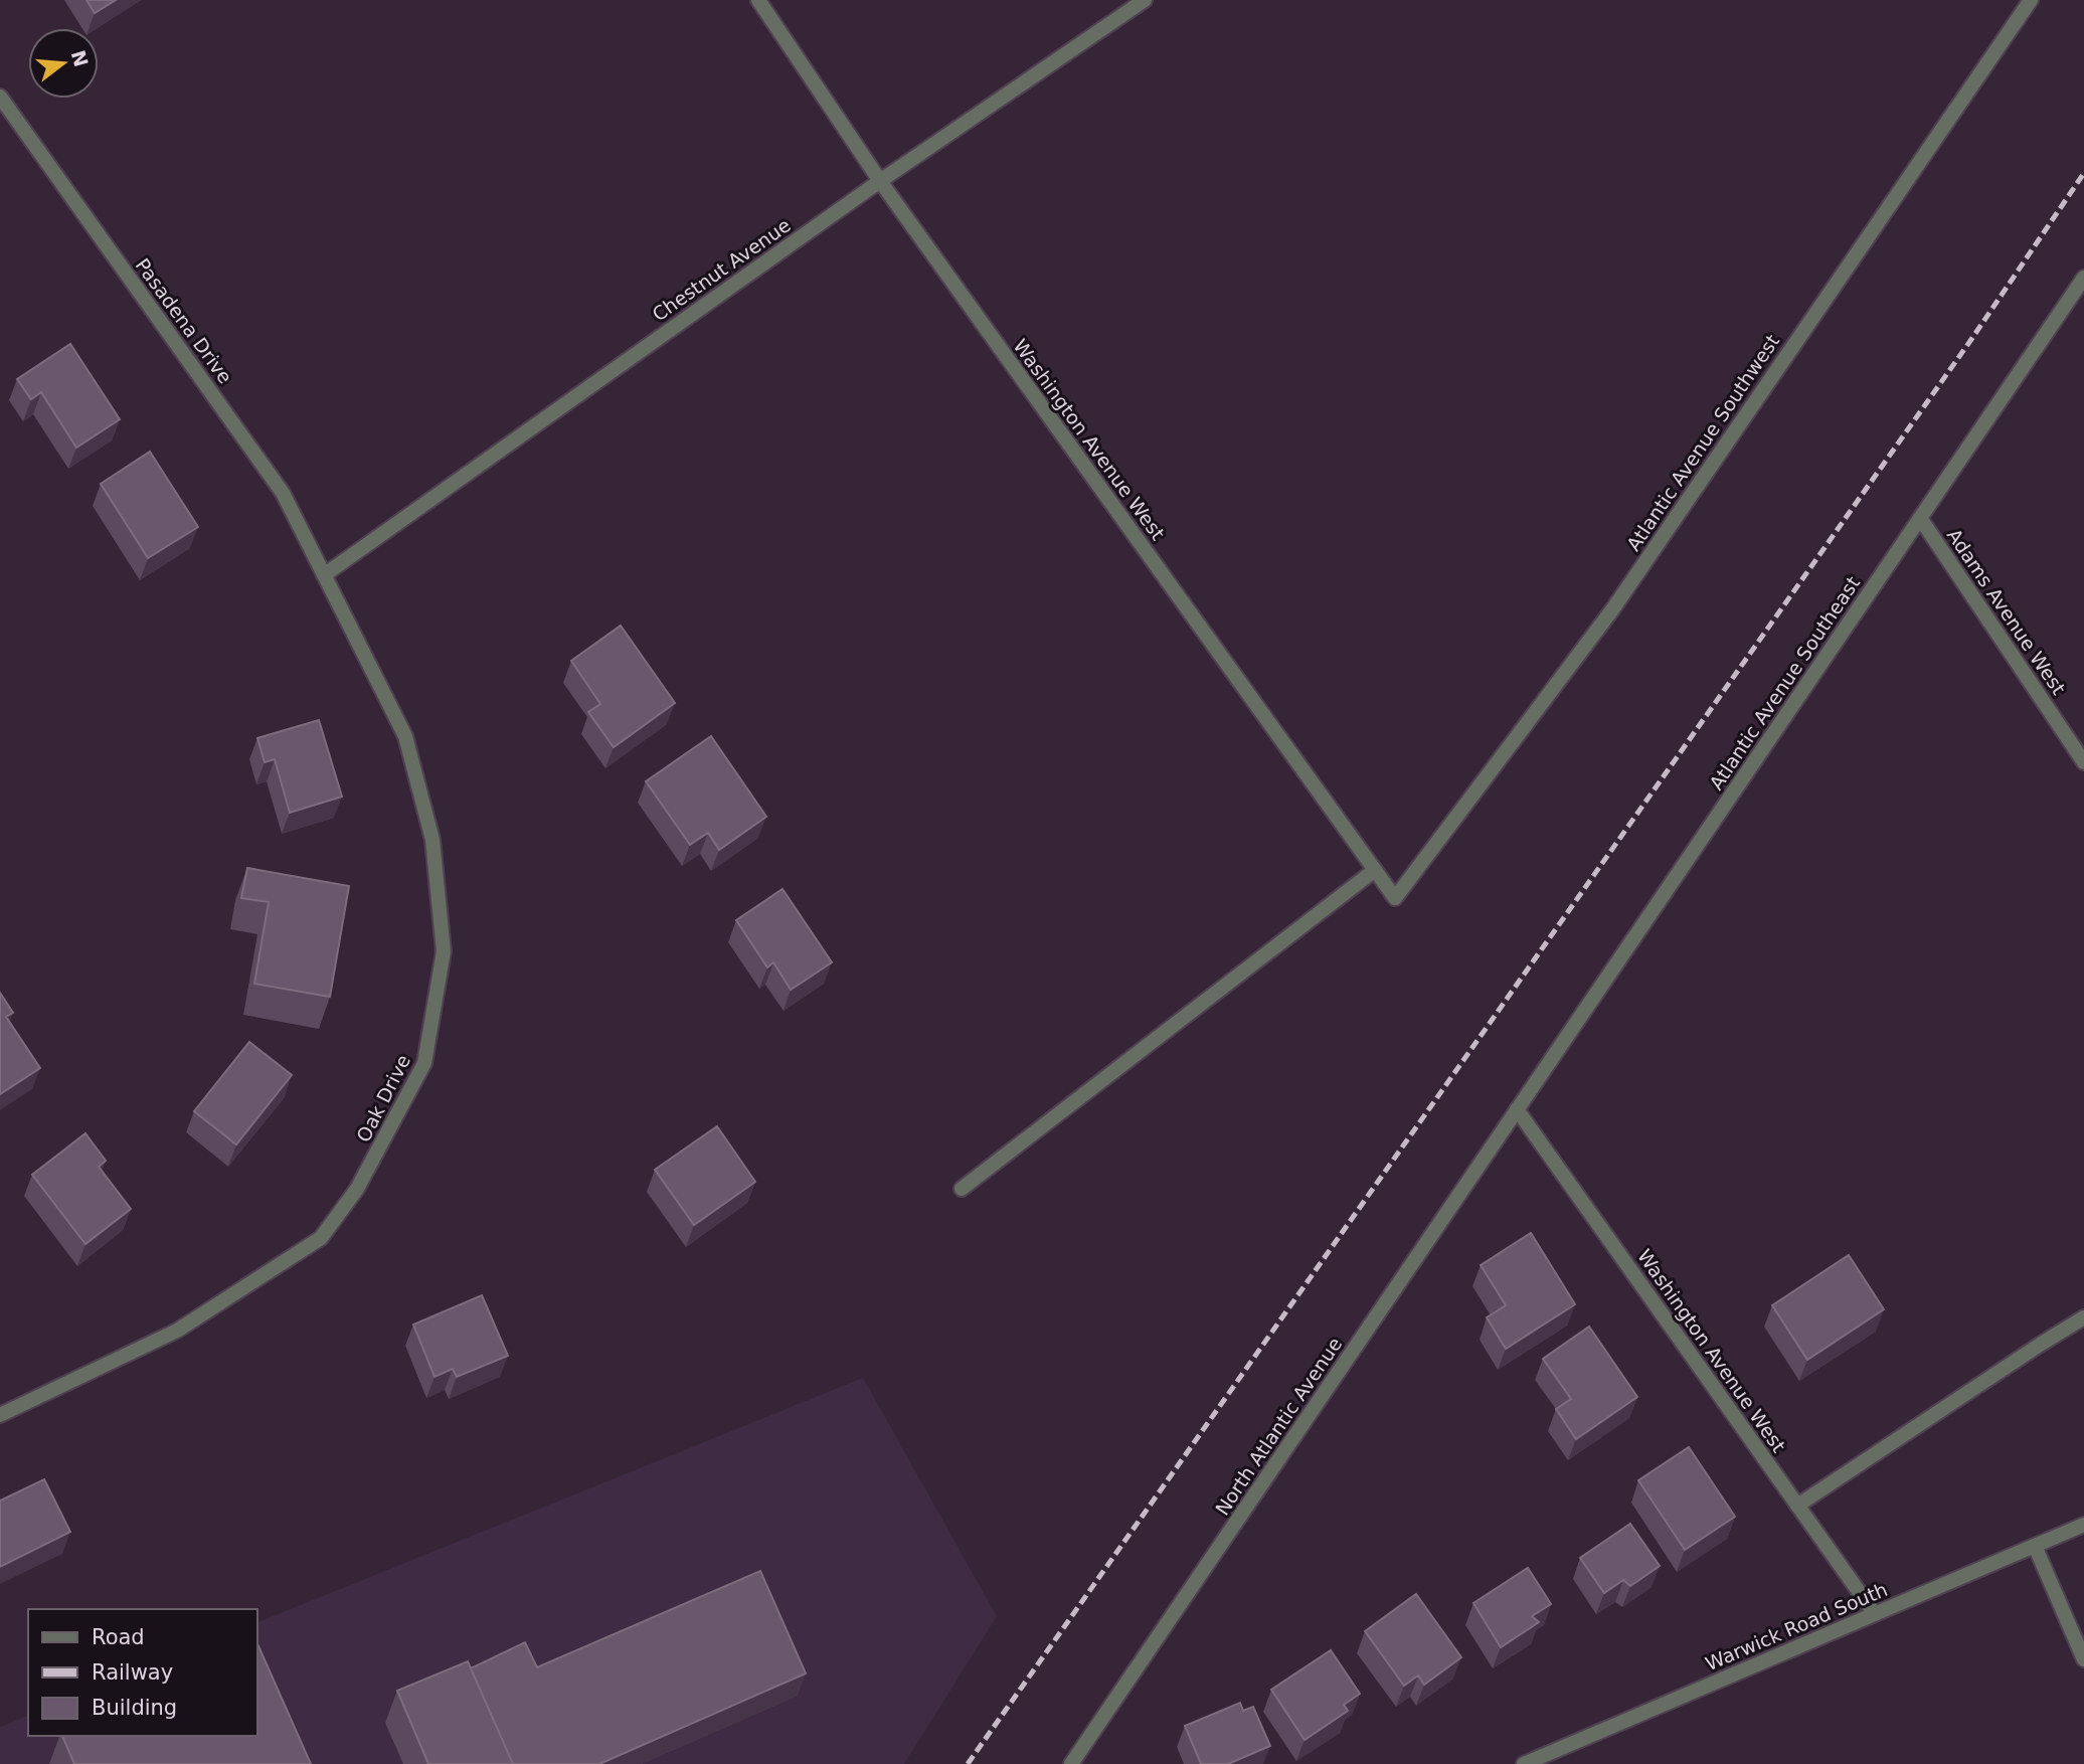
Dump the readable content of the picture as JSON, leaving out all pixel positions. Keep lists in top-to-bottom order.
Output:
{
  "streets": {
    "street": [
      "Chestnut Avenue",
      "Pasadena Drive",
      "Washington Avenue West",
      "Atlantic Avenue Southwest",
      "Adams Avenue West",
      "Atlantic Avenue Southeast",
      "Oak Drive",
      "North Atlantic Avenue",
      "Warwick Road South"
    ]
  },
  "crossings": [
    ["Chestnut Avenue", "Pasadena Drive"],
    ["Chestnut Avenue", "Washington Avenue West"],
    ["Chestnut Avenue", "Oak Drive"],
    ["Pasadena Drive", "Oak Drive"],
    ["Washington Avenue West", "Atlantic Avenue Southwest"],
    ["Washington Avenue West", "Atlantic Avenue Southeast"],
    ["Washington Avenue West", "North Atlantic Avenue"],
    ["Washington Avenue West", "Warwick Road South"],
    ["Adams Avenue West", "Atlantic Avenue Southeast"],
    ["Atlantic Avenue Southeast", "North Atlantic Avenue"]
  ],
  "legend": ["Road", "Railway", "Building"],
  "north": "right"
}
